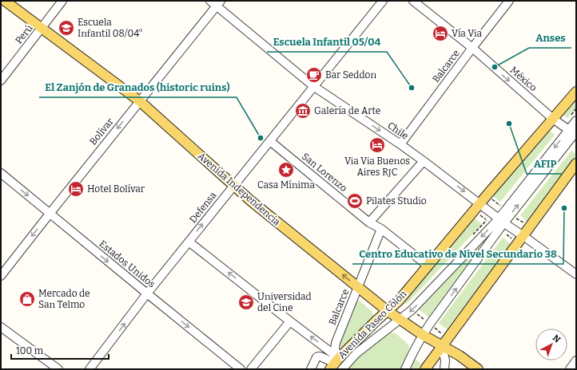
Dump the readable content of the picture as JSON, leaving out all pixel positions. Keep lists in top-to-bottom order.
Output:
{
  "streets": {
    "main road": ["Avenida Independencia", "Avenida Paseo Colón"],
    "street": [
      "Perú",
      "Balcarce",
      "México",
      "Chile",
      "Bolívar",
      "San Lorenzo",
      "Defensa",
      "Estados Unidos"
    ]
  },
  "crossings": [
    ["Perú", "Avenida Independencia"],
    ["Balcarce", "México"],
    ["Balcarce", "Chile"],
    ["Balcarce", "San Lorenzo"],
    ["Balcarce", "Avenida Independencia"],
    ["Balcarce", "Avenida Paseo Colón"],
    ["México", "Avenida Paseo Colón"],
    ["Chile", "Bolívar"],
    ["Chile", "Defensa"],
    ["Chile", "Avenida Paseo Colón"],
    ["Bolívar", "Avenida Independencia"],
    ["Bolívar", "Estados Unidos"],
    ["San Lorenzo", "Defensa"],
    ["San Lorenzo", "Avenida Paseo Colón"],
    ["Avenida Independencia", "Defensa"],
    ["Avenida Independencia", "Avenida Paseo Colón"],
    ["Defensa", "Estados Unidos"]
  ],
  "one_way": [
    "México",
    "Chile",
    "Bolívar",
    "Defensa"
  ],
  "places": {
    "school or university": ["Escuela Infantil 08/04°", "Universidad del Cine"],
    "hotel": ["Vía Via", "Via Via Buenos Aires RJC", "Hotel Bolívar"],
    "other": [
      "Anses",
      "Escuela Infantil 05/04",
      "AFIP",
      "El Zanjón de Granados (historic ruins)",
      "Centro Educativo de Nivel Secundario 38"
    ],
    "cafe": ["Bar Seddon"],
    "museum": ["Galería de Arte"],
    "place": ["Casa Mínima"],
    "sports": ["Pilates Studio"],
    "shop": ["Mercado de San Telmo"]
  },
  "scale_bar": "100 m",
  "north": "top right"
}
